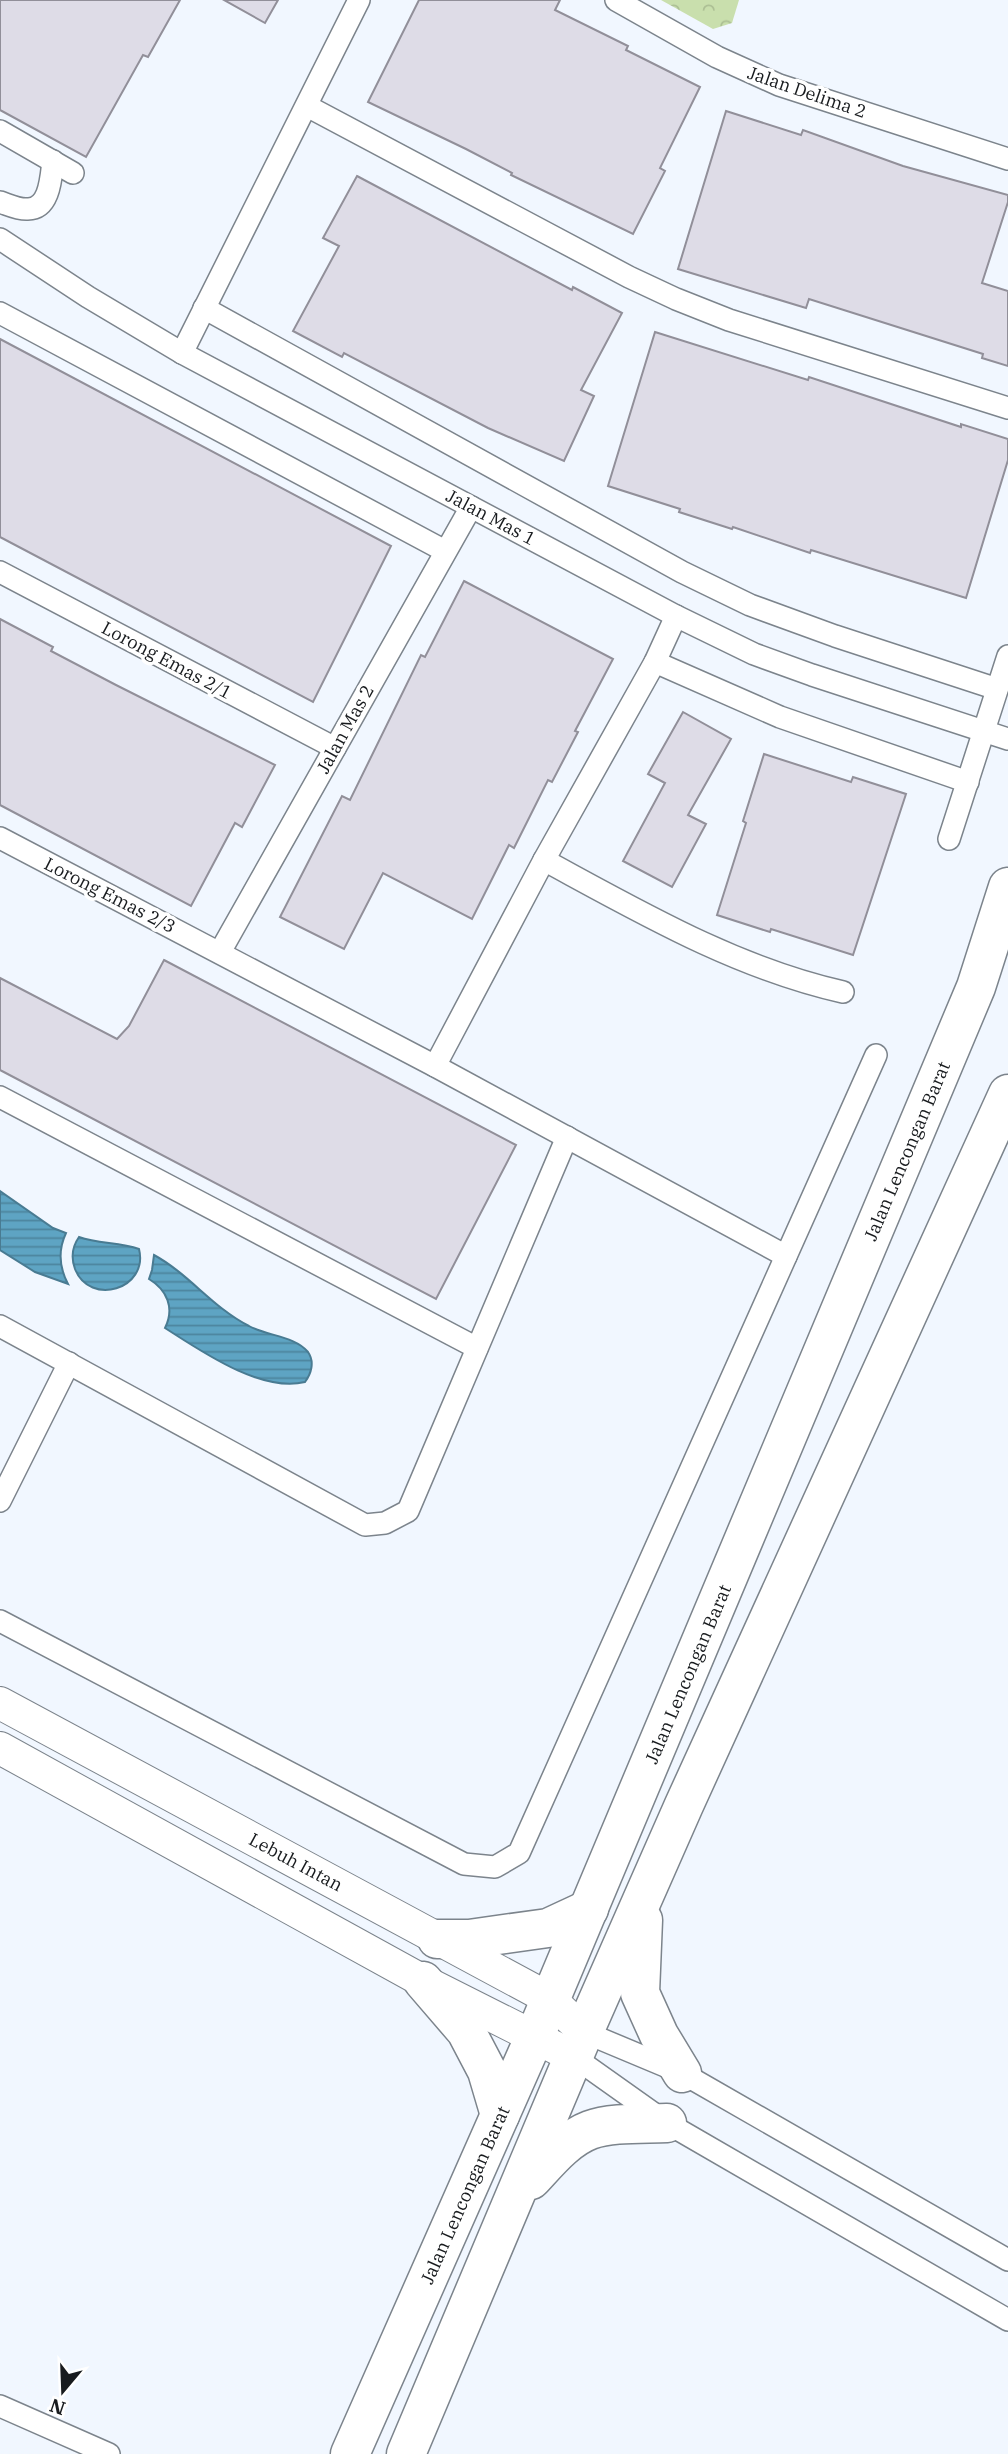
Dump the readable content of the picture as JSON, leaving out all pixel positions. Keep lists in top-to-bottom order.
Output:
{
  "streets": {
    "highway": ["Jalan Lencongan Barat"],
    "main road": ["Lebuh Intan"],
    "street": [
      "Jalan Delima 2",
      "Jalan Mas 1",
      "Lorong Emas 2/1",
      "Jalan Mas 2",
      "Lorong Emas 2/3"
    ]
  },
  "crossings": [
    ["Jalan Mas 1", "Jalan Mas 2"],
    ["Lorong Emas 2/1", "Jalan Mas 2"],
    ["Jalan Mas 2", "Lorong Emas 2/3"],
    ["Jalan Lencongan Barat", "Lebuh Intan"]
  ],
  "north": "bottom"
}
